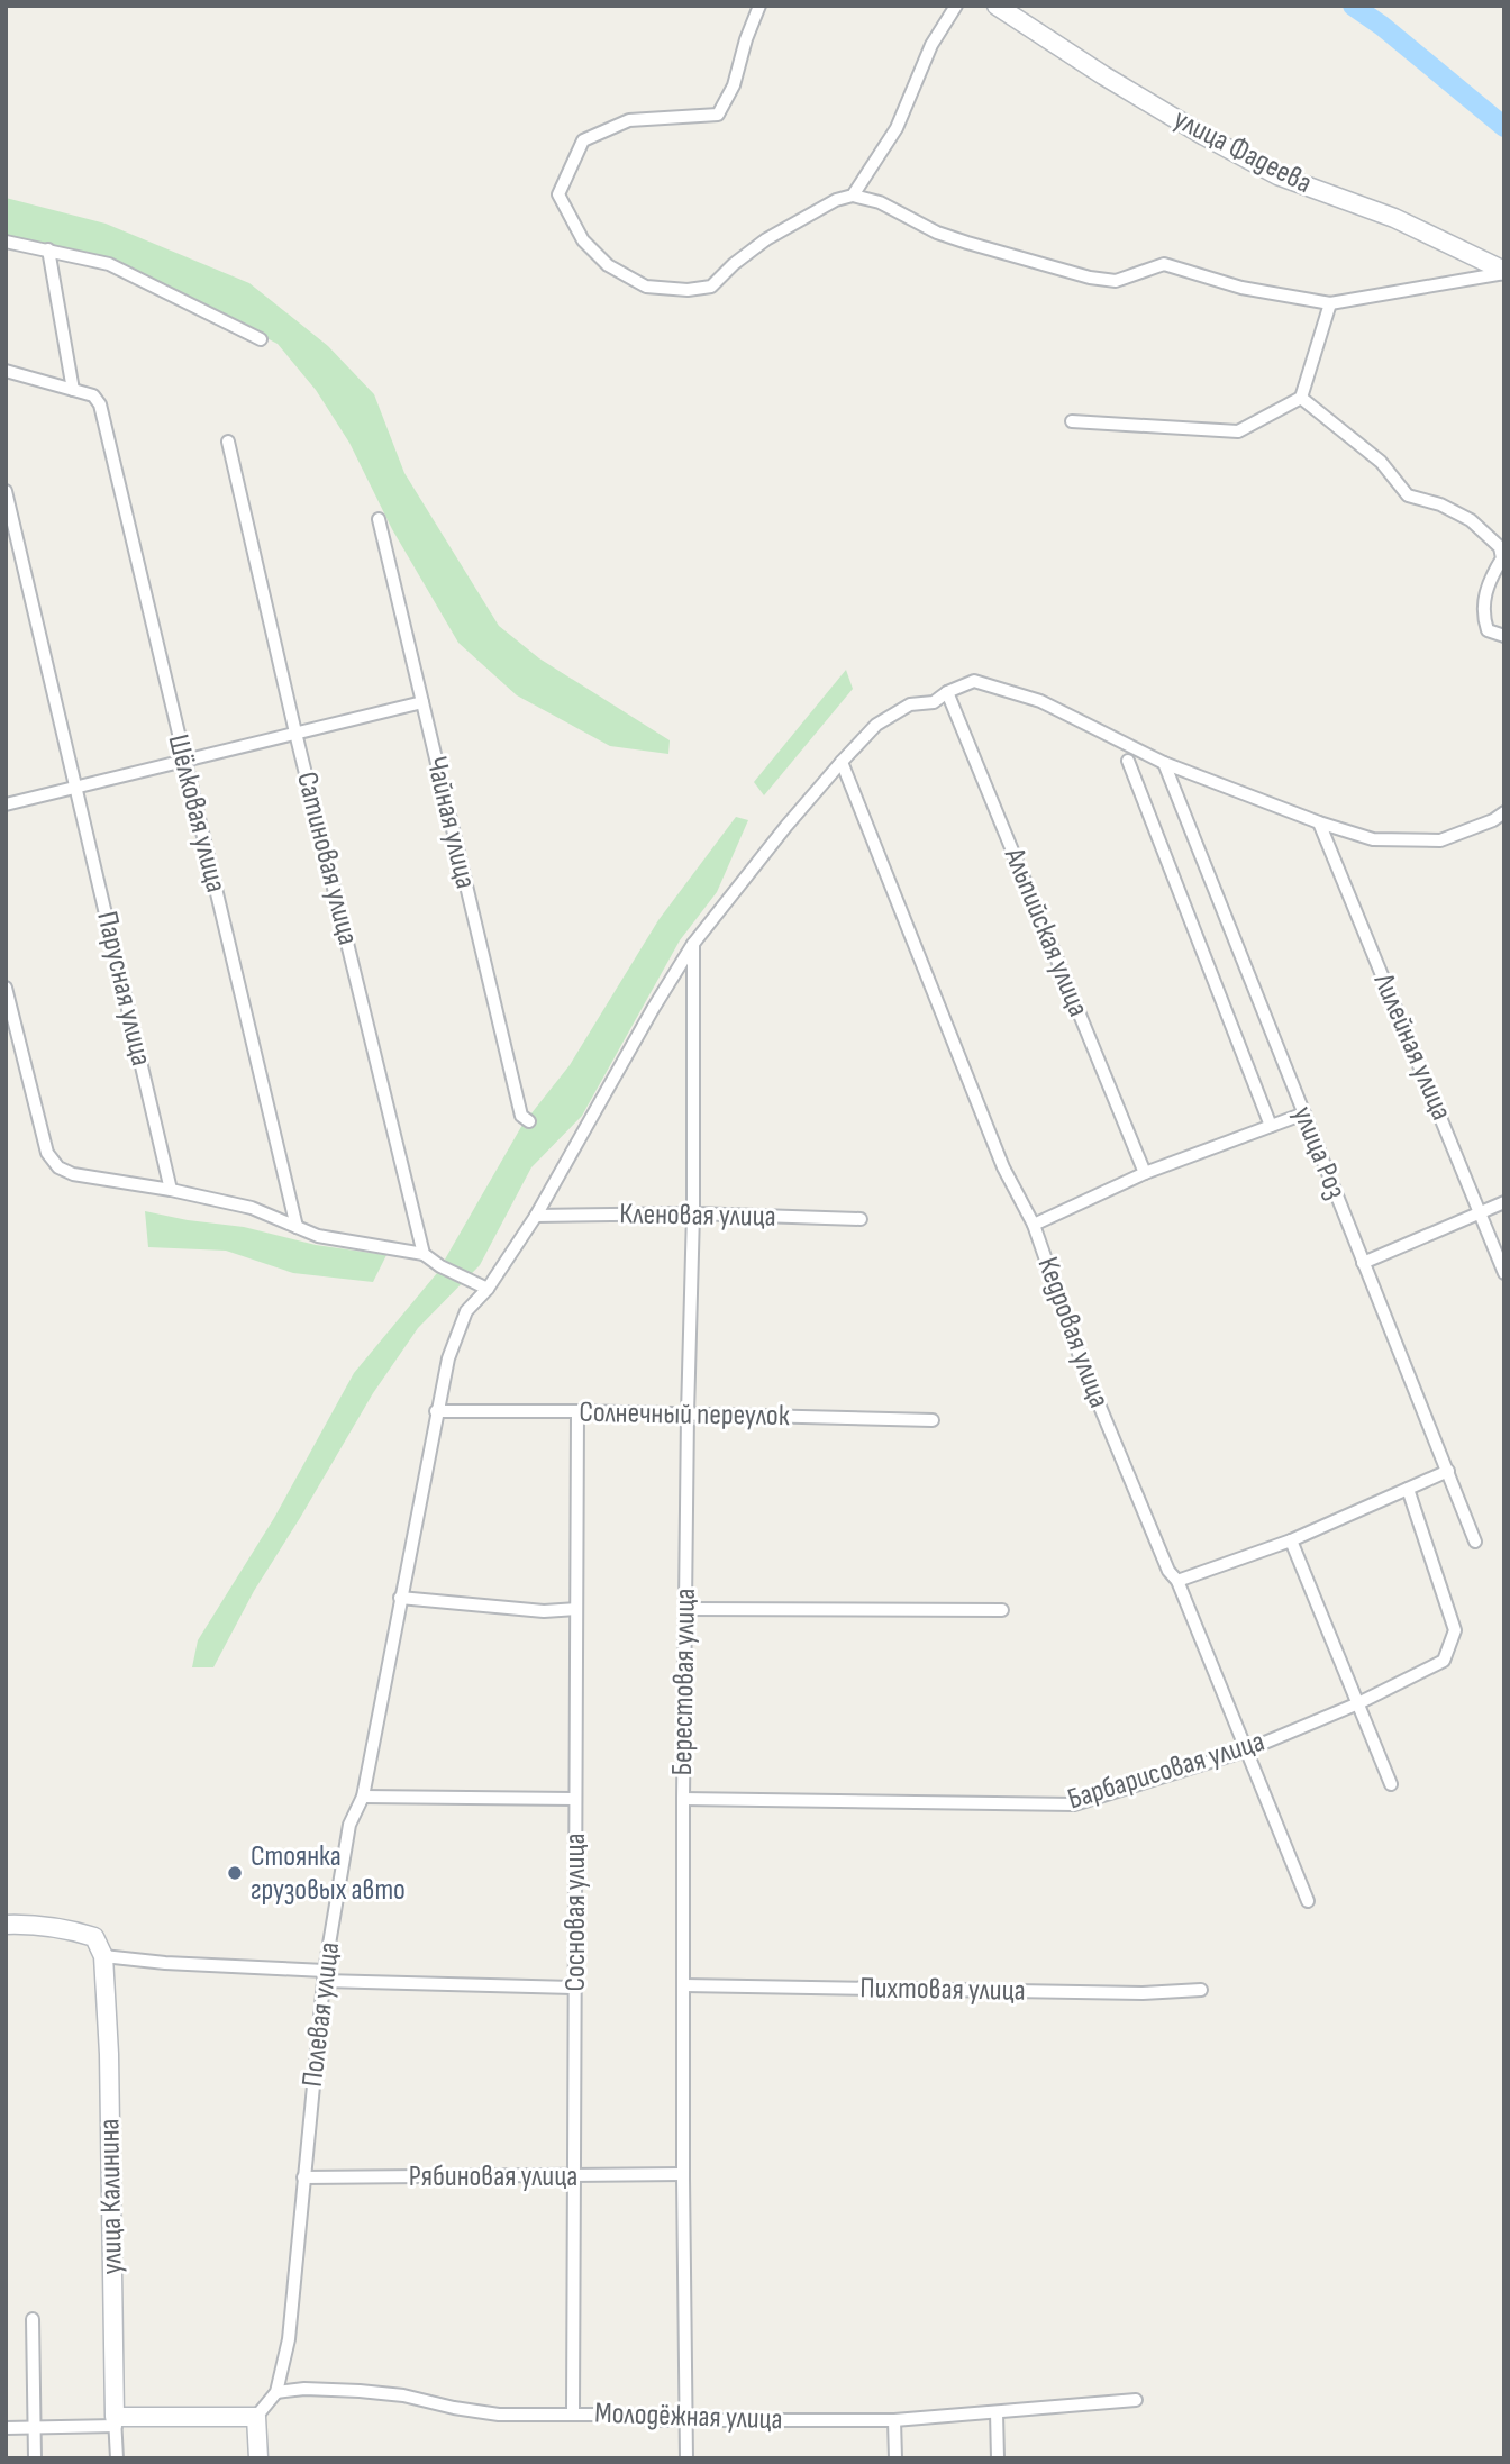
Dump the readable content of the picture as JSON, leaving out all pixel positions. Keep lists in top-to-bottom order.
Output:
{
  "streets": {
    "street": [
      "улица Фадеева",
      "Шёлковая улица",
      "Чайная улица",
      "Сатиновая улица",
      "Альпийская улица",
      "Парусная улица",
      "Лилейная улица",
      "улица Роз",
      "Кленовая улица",
      "Кедровая улица",
      "Солнечный переулок",
      "Берестовая улица",
      "Барбарисовая улица",
      "Сосновая улица",
      "Пихтовая улица",
      "Полевая улица",
      "Рябиновая улица",
      "улица Калинина",
      "Молодёжная улица"
    ]
  },
  "crossings": [
    ["Альпийская улица", "Полевая улица"],
    ["Лилейная улица", "Полевая улица"],
    ["улица Роз", "Полевая улица"],
    ["Кленовая улица", "Берестовая улица"],
    ["Кленовая улица", "Полевая улица"],
    ["Кедровая улица", "Барбарисовая улица"],
    ["Кедровая улица", "Полевая улица"],
    ["Солнечный переулок", "Берестовая улица"],
    ["Солнечный переулок", "Сосновая улица"],
    ["Солнечный переулок", "Полевая улица"],
    ["Берестовая улица", "Барбарисовая улица"],
    ["Берестовая улица", "Пихтовая улица"],
    ["Берестовая улица", "Полевая улица"],
    ["Берестовая улица", "Рябиновая улица"],
    ["Берестовая улица", "Молодёжная улица"],
    ["Сосновая улица", "Рябиновая улица"],
    ["Сосновая улица", "Молодёжная улица"],
    ["Полевая улица", "Рябиновая улица"],
    ["Полевая улица", "Молодёжная улица"]
  ],
  "places": ["Стоянка грузовых авто"]
}
